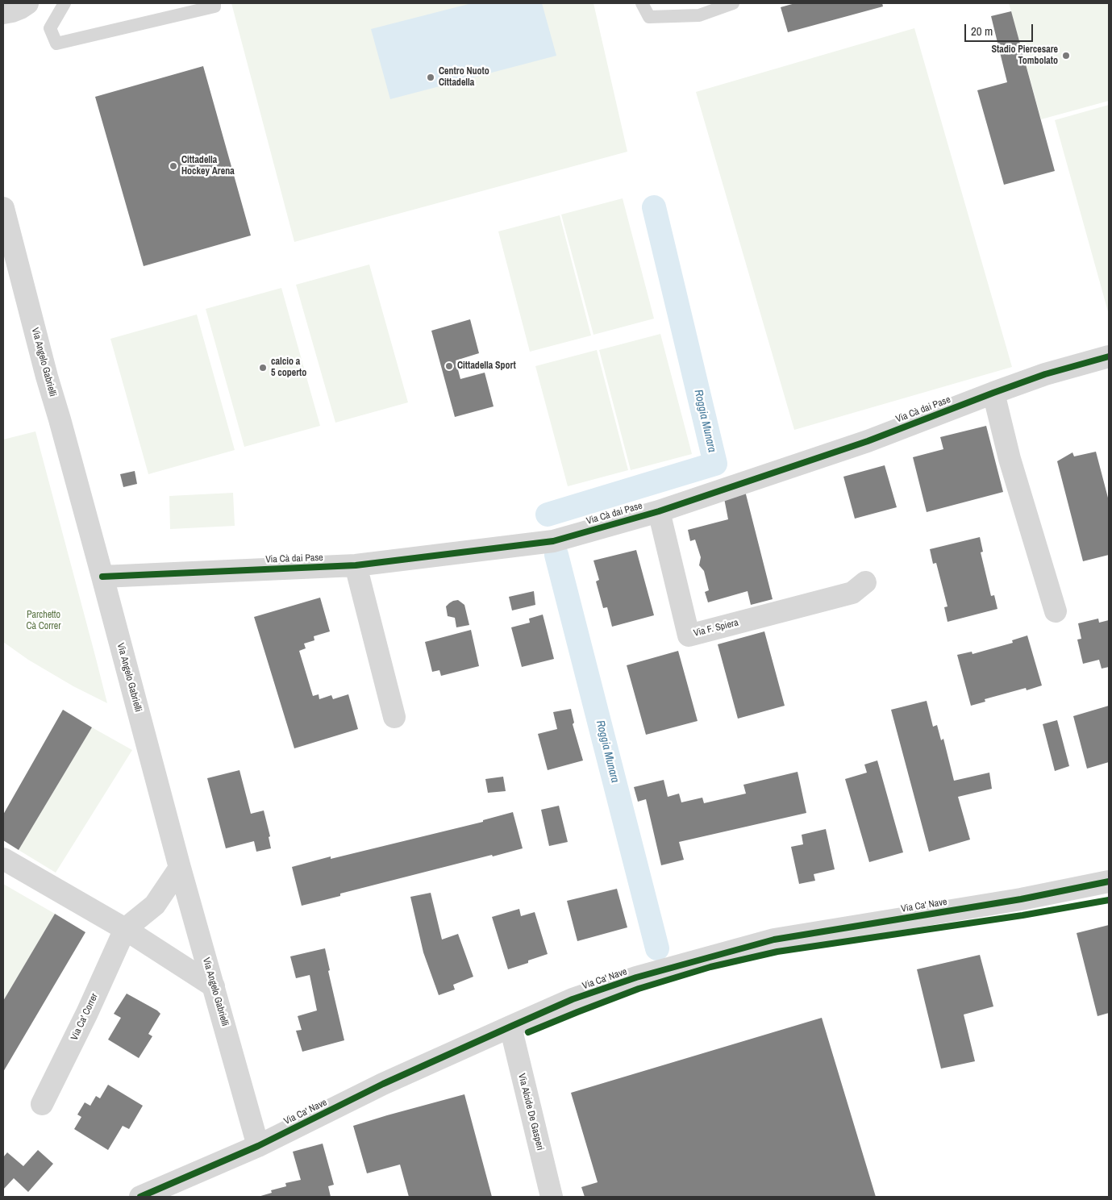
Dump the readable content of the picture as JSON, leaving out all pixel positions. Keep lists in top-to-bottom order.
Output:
{
  "streets": {
    "street": [
      "Via Angelo Gabrielli",
      "Via Cà dai Pase",
      "Via F. Spiera",
      "Via Ca' Nave",
      "Via Ca' Correr",
      "Via Alcide De Gasperi"
    ]
  },
  "crossings": [
    ["Via Angelo Gabrielli", "Via Cà dai Pase"],
    ["Via Angelo Gabrielli", "Via Ca' Nave"],
    ["Via Angelo Gabrielli", "Via Ca' Correr"],
    ["Via Cà dai Pase", "Via F. Spiera"],
    ["Via Ca' Nave", "Via Alcide De Gasperi"]
  ],
  "water": ["Roggia Munara"],
  "parks": ["Parchetto Cà Correr"],
  "places": [
    "Stadio Piercesare Tombolato",
    "Centro Nuoto Cittadella",
    "Cittadella Hockey Arena",
    "Cittadella Sport",
    "calcio a 5 coperto"
  ],
  "scale_bar": "20 m"
}
